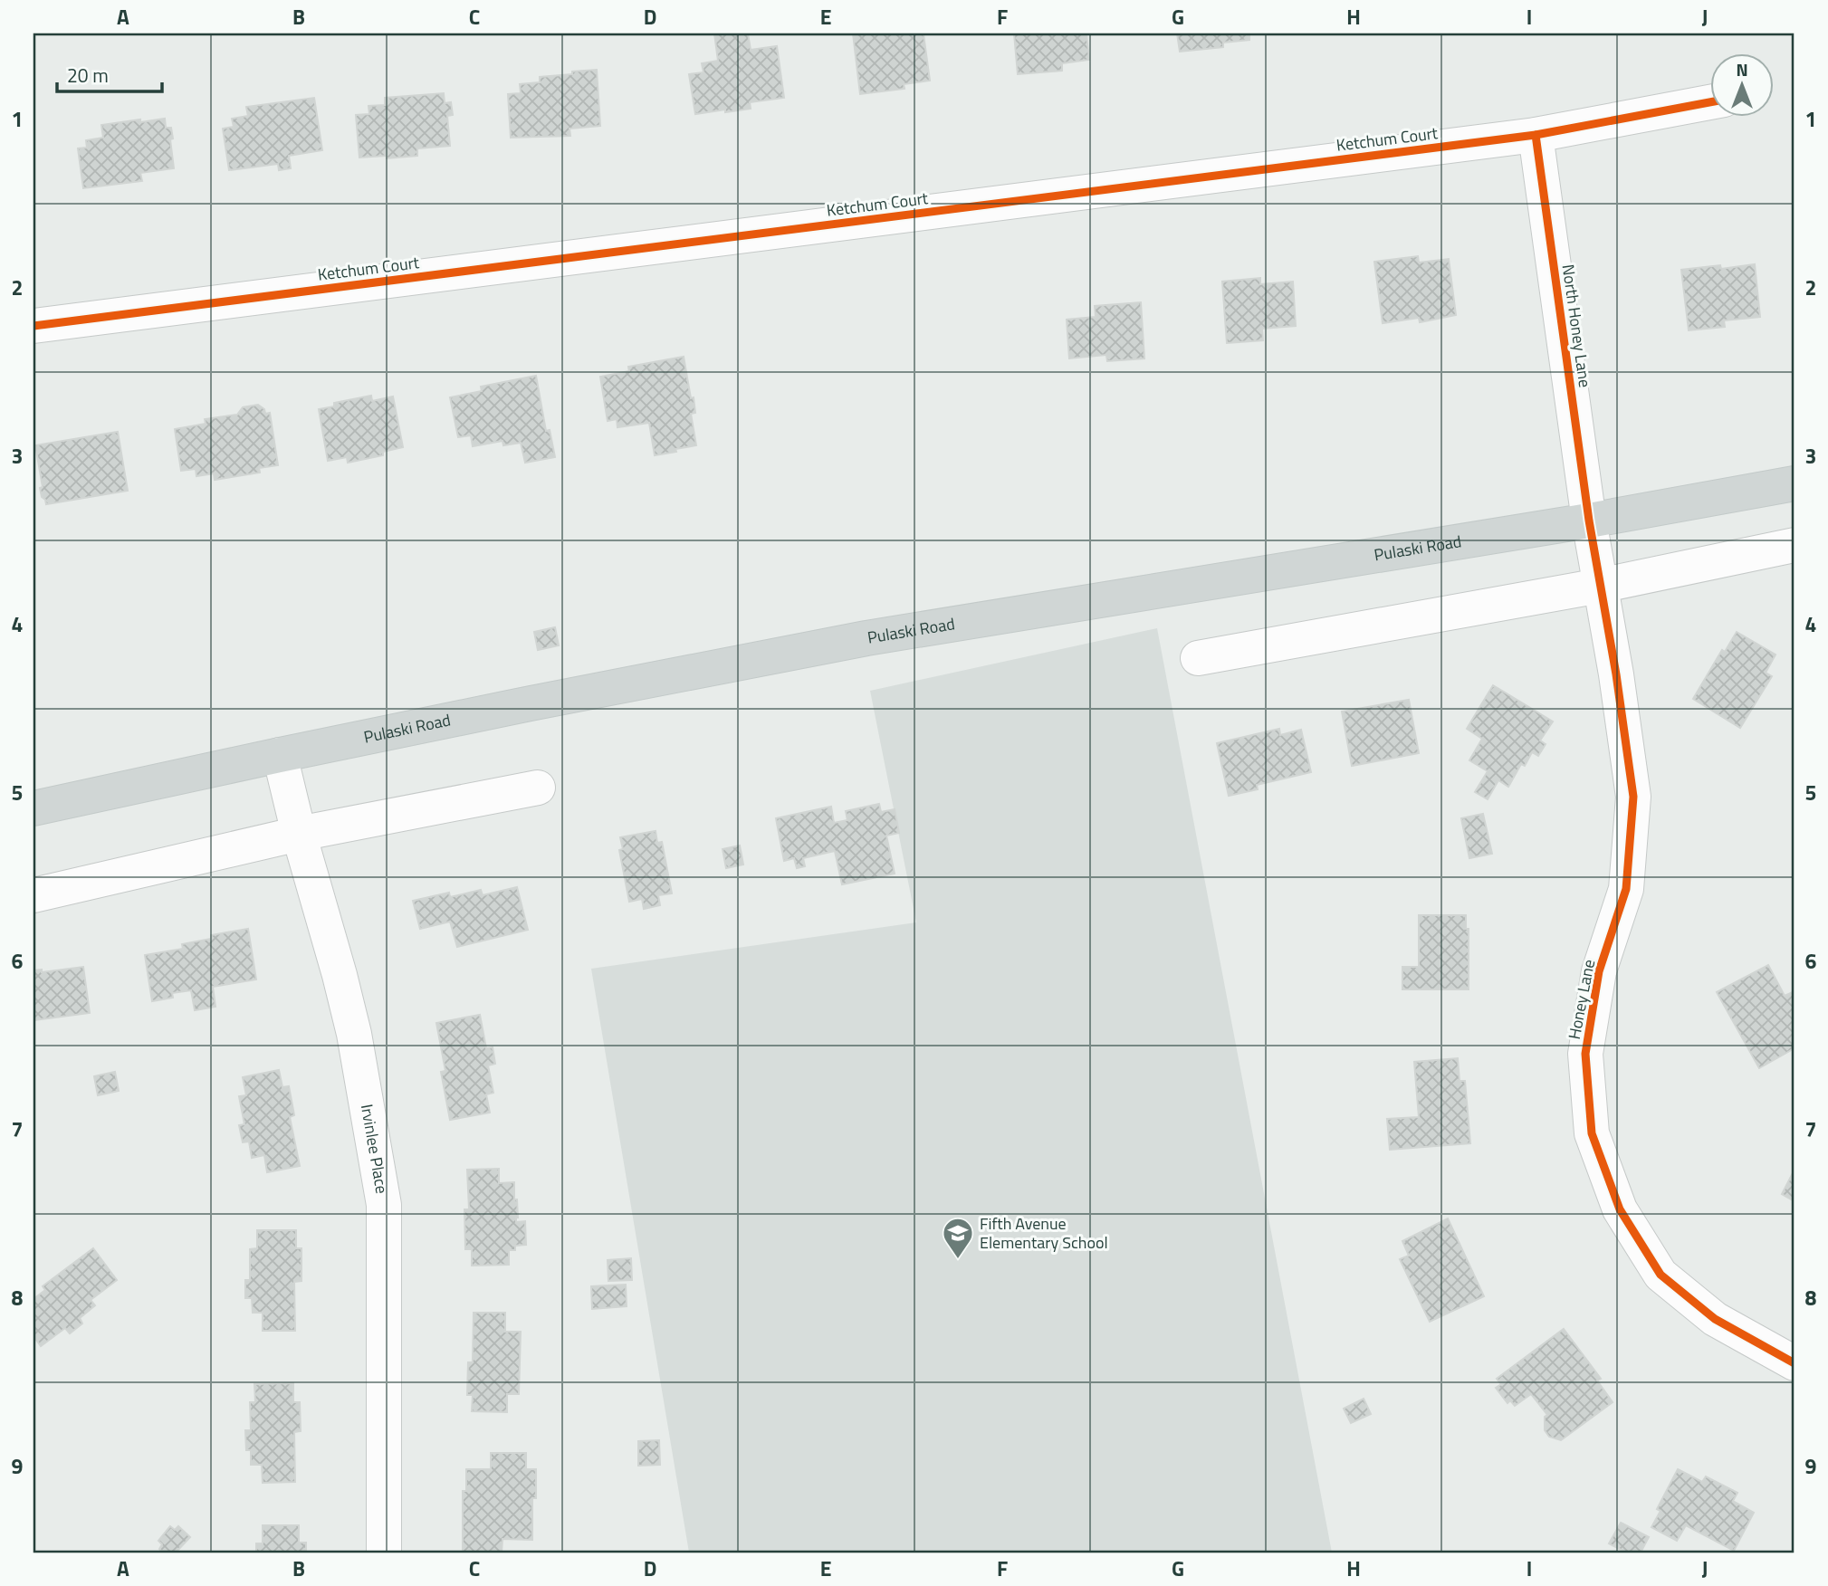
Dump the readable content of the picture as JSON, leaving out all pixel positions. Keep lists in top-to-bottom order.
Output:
{
  "streets": {
    "main road": ["Pulaski Road"],
    "street": [
      "Ketchum Court",
      "North Honey Lane",
      "Honey Lane",
      "Irvinlee Place"
    ]
  },
  "crossings": [
    ["Ketchum Court", "North Honey Lane"],
    ["North Honey Lane", "Pulaski Road"],
    ["North Honey Lane", "Honey Lane"],
    ["Pulaski Road", "Honey Lane"],
    ["Pulaski Road", "Irvinlee Place"]
  ],
  "places": {
    "school or university": ["Fifth Avenue Elementary School"]
  },
  "scale_bar": "20 m",
  "north": "top",
  "grid": {
    "columns": [
      "A",
      "B",
      "C",
      "D",
      "E",
      "F",
      "G",
      "H",
      "I",
      "J"
    ],
    "rows": [
      "1",
      "2",
      "3",
      "4",
      "5",
      "6",
      "7",
      "8",
      "9"
    ]
  }
}
